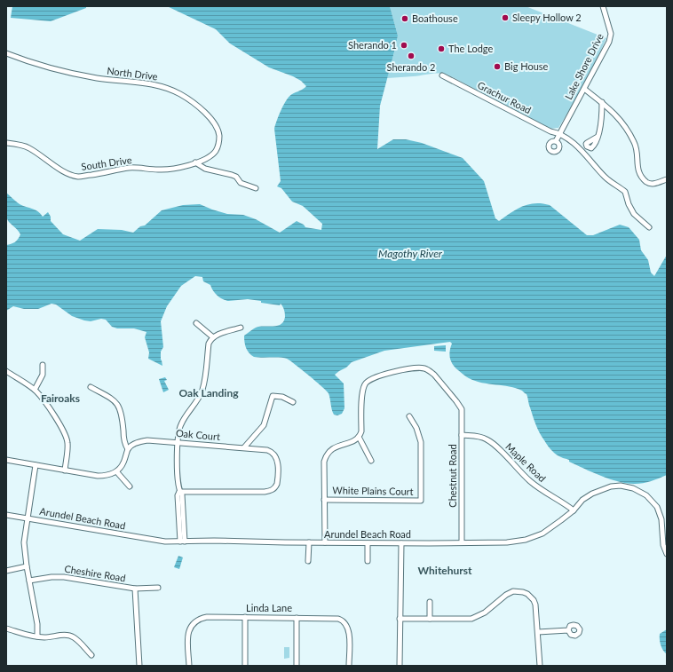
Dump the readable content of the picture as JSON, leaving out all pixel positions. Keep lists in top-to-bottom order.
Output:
{
  "streets": {
    "street": [
      "Lake Shore Drive",
      "North Drive",
      "Grachur Road",
      "South Drive",
      "Oak Court",
      "Maple Road",
      "Chestnut Road",
      "White Plains Court",
      "Arundel Beach Road",
      "Cheshire Road",
      "Linda Lane"
    ]
  },
  "crossings": [
    ["Lake Shore Drive", "Grachur Road"],
    ["North Drive", "South Drive"],
    ["Maple Road", "Chestnut Road"],
    ["Maple Road", "Arundel Beach Road"],
    ["Chestnut Road", "Arundel Beach Road"]
  ],
  "districts": ["Oak Landing", "Fairoaks", "Whitehurst"],
  "water": ["Magothy River"],
  "places": [
    "Sleepy Hollow 2",
    "Boathouse",
    "Sherando 1",
    "The Lodge",
    "Sherando 2",
    "Big House"
  ]
}
